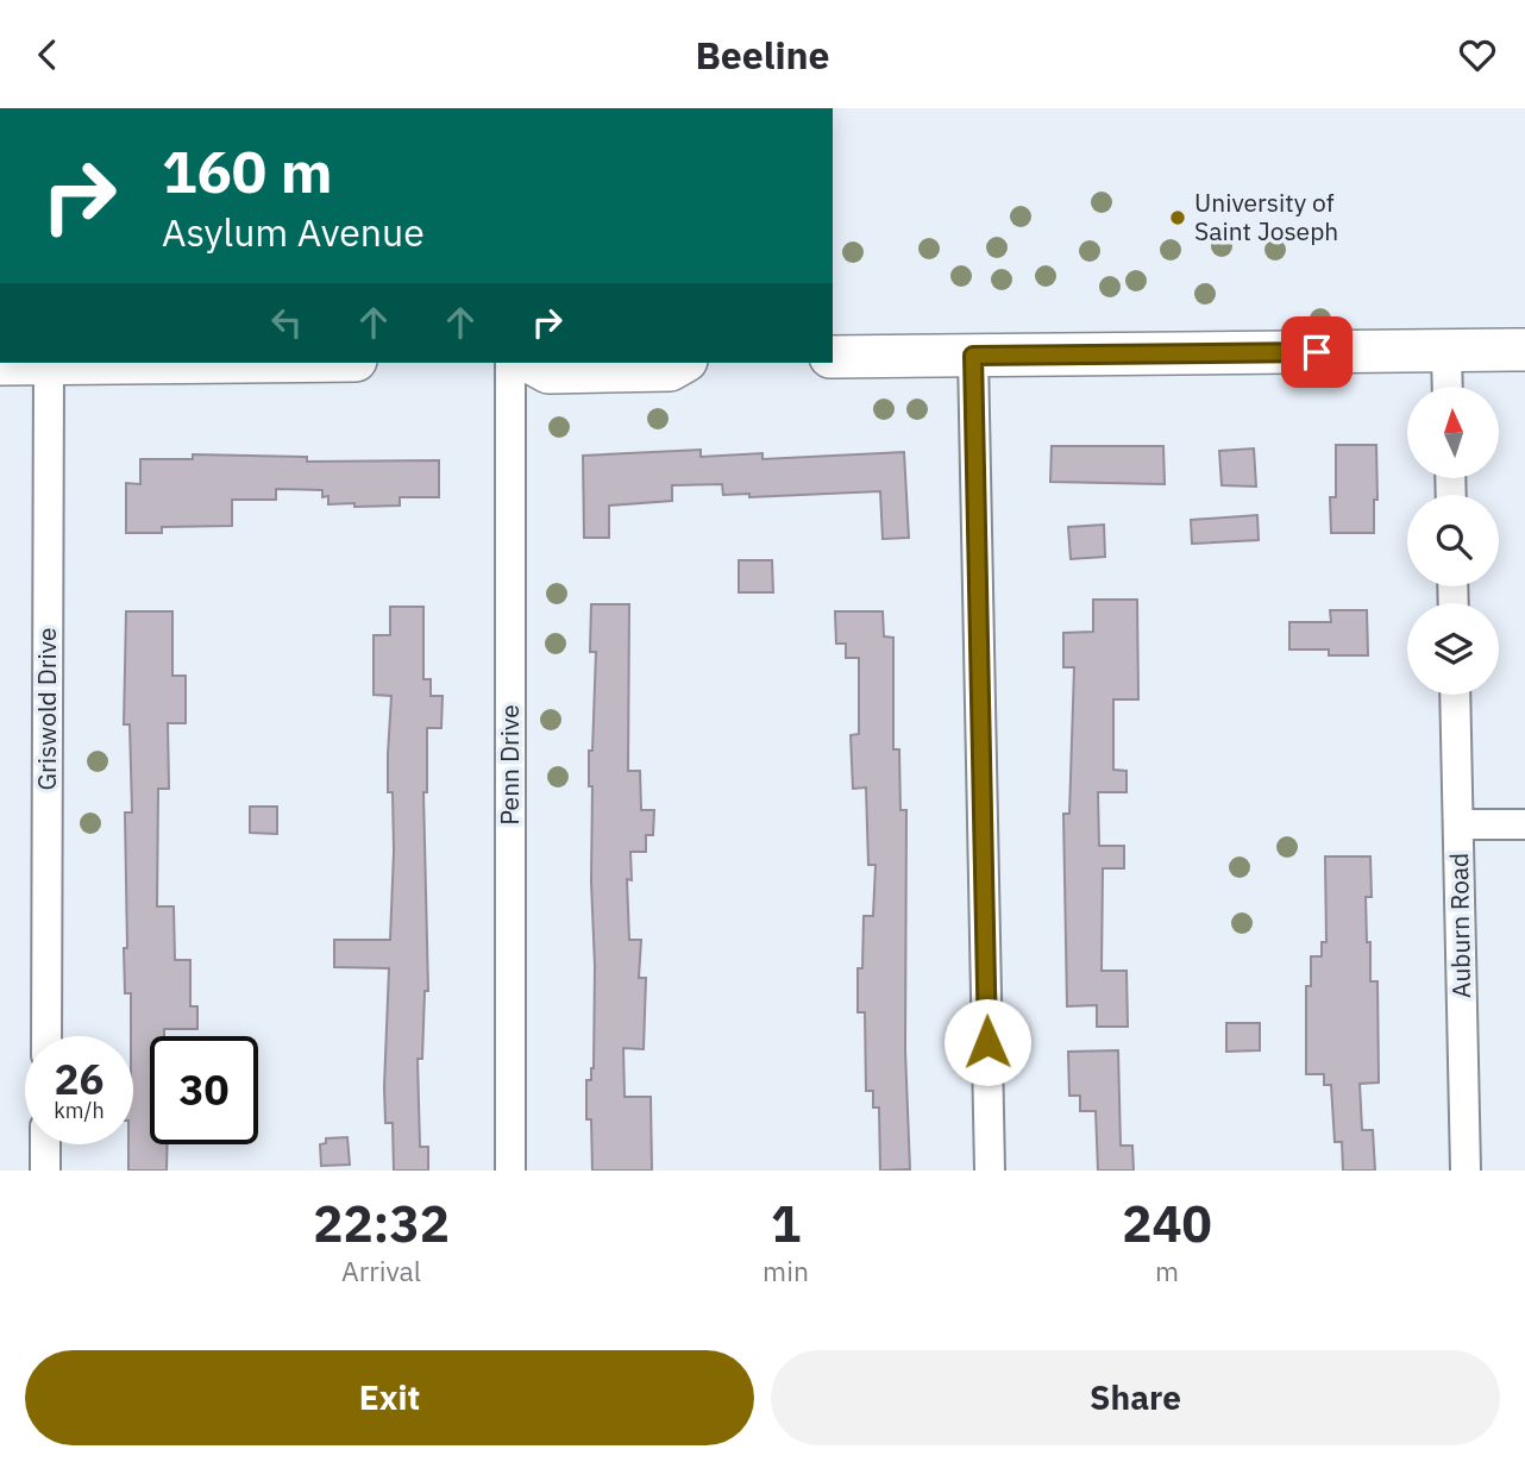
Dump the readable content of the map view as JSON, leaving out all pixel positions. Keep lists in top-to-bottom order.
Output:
{
  "streets": {
    "street": ["Griswold Drive", "Penn Drive", "Auburn Road"]
  },
  "places": ["University of Saint Joseph"],
  "north": "top",
  "page": {
    "header": "Beeline",
    "turn": ["160 m", "Asylum Avenue"],
    "speed": "26 km/h",
    "limit": "30",
    "eta": [
      "22:32",
      "Arrival",
      "1",
      "min",
      "240",
      "m"
    ],
    "buttons": ["Exit", "Share"]
  }
}
